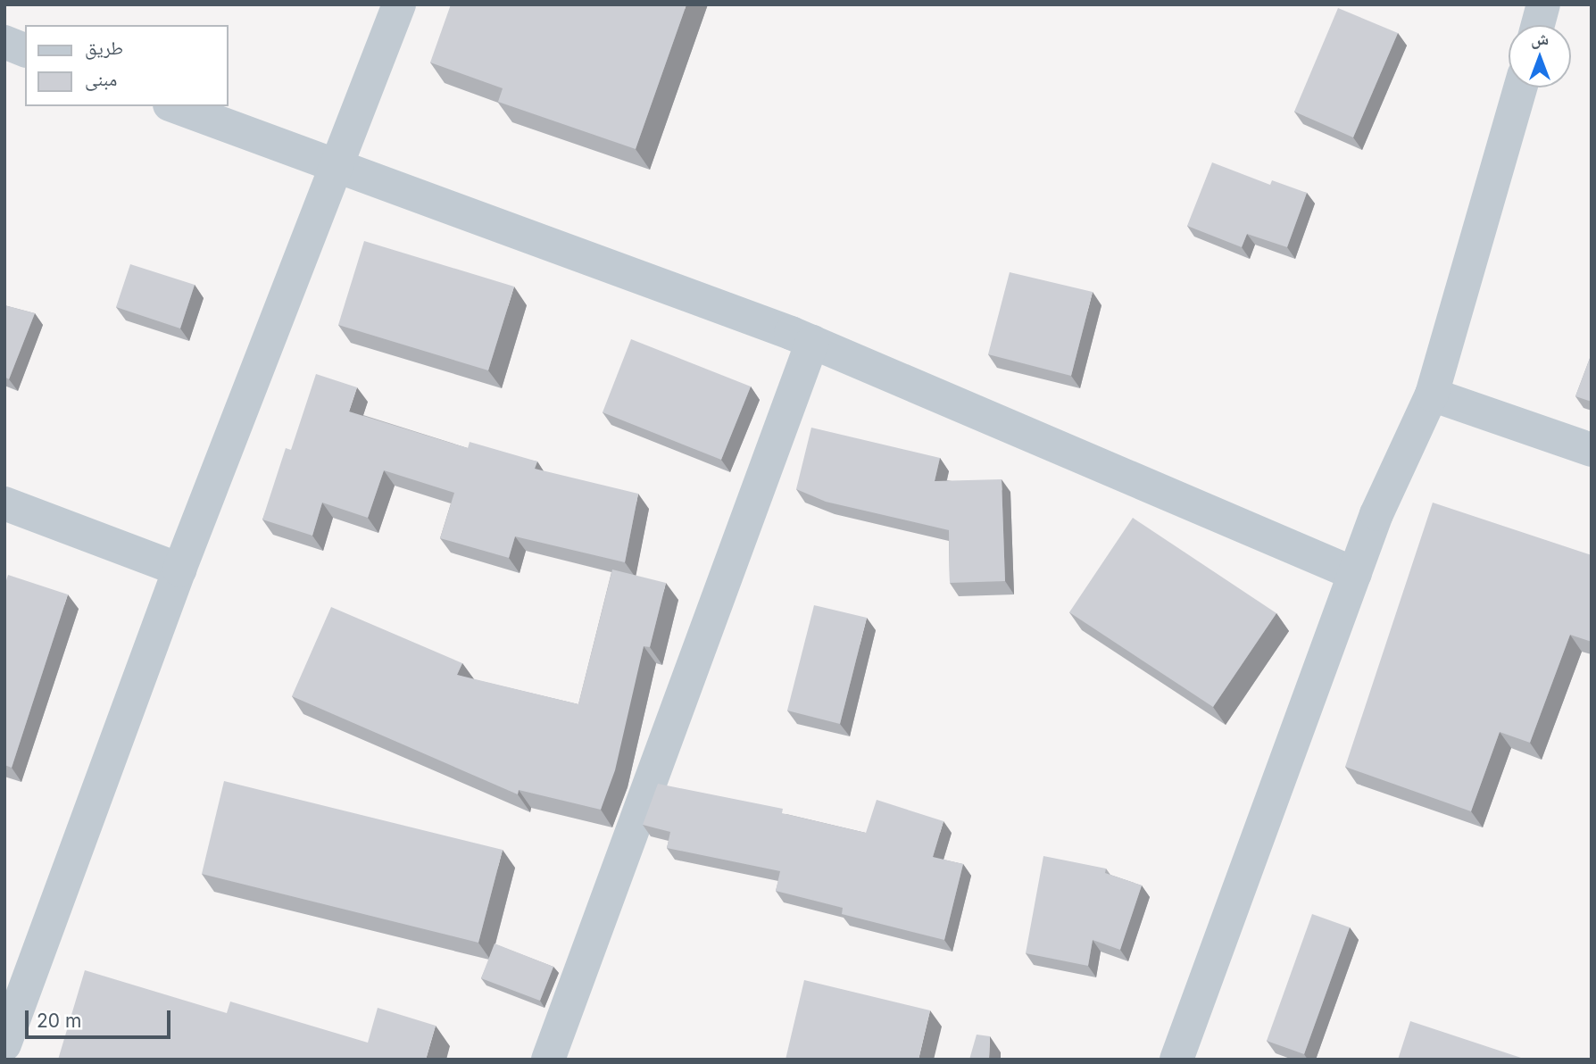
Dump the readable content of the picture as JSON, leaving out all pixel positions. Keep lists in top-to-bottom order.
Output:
{
  "legend": ["طريق", "مبنى"],
  "scale_bar": "20 m",
  "north": "top"
}
